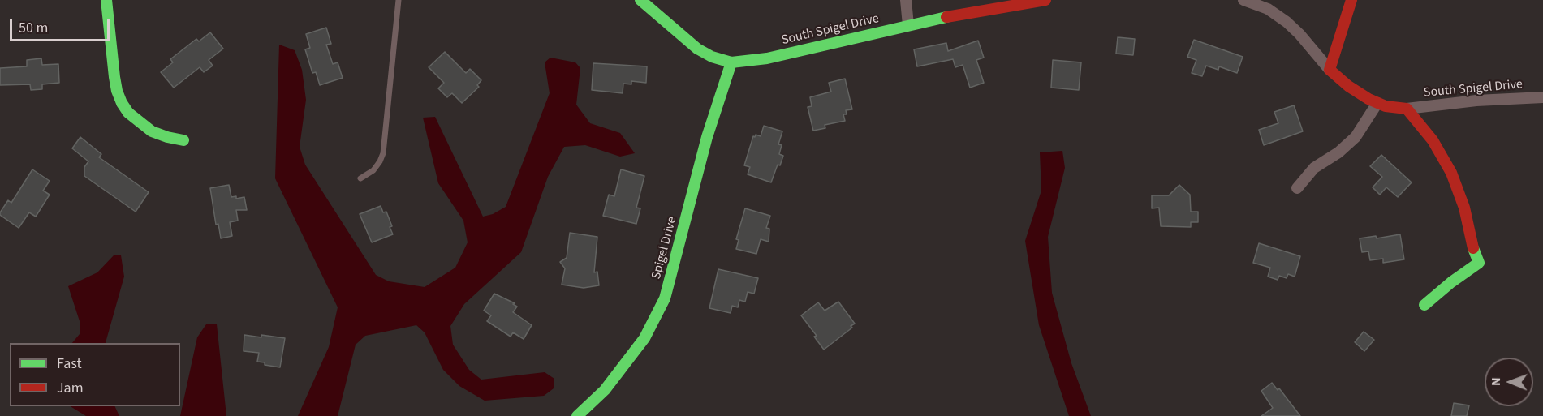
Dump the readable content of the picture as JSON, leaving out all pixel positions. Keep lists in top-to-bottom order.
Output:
{
  "streets": {
    "street": ["South Spigel Drive", "Spigel Drive"]
  },
  "crossings": [
    ["South Spigel Drive", "Spigel Drive"]
  ],
  "legend": ["Fast", "Jam"],
  "scale_bar": "50 m",
  "north": "left"
}
